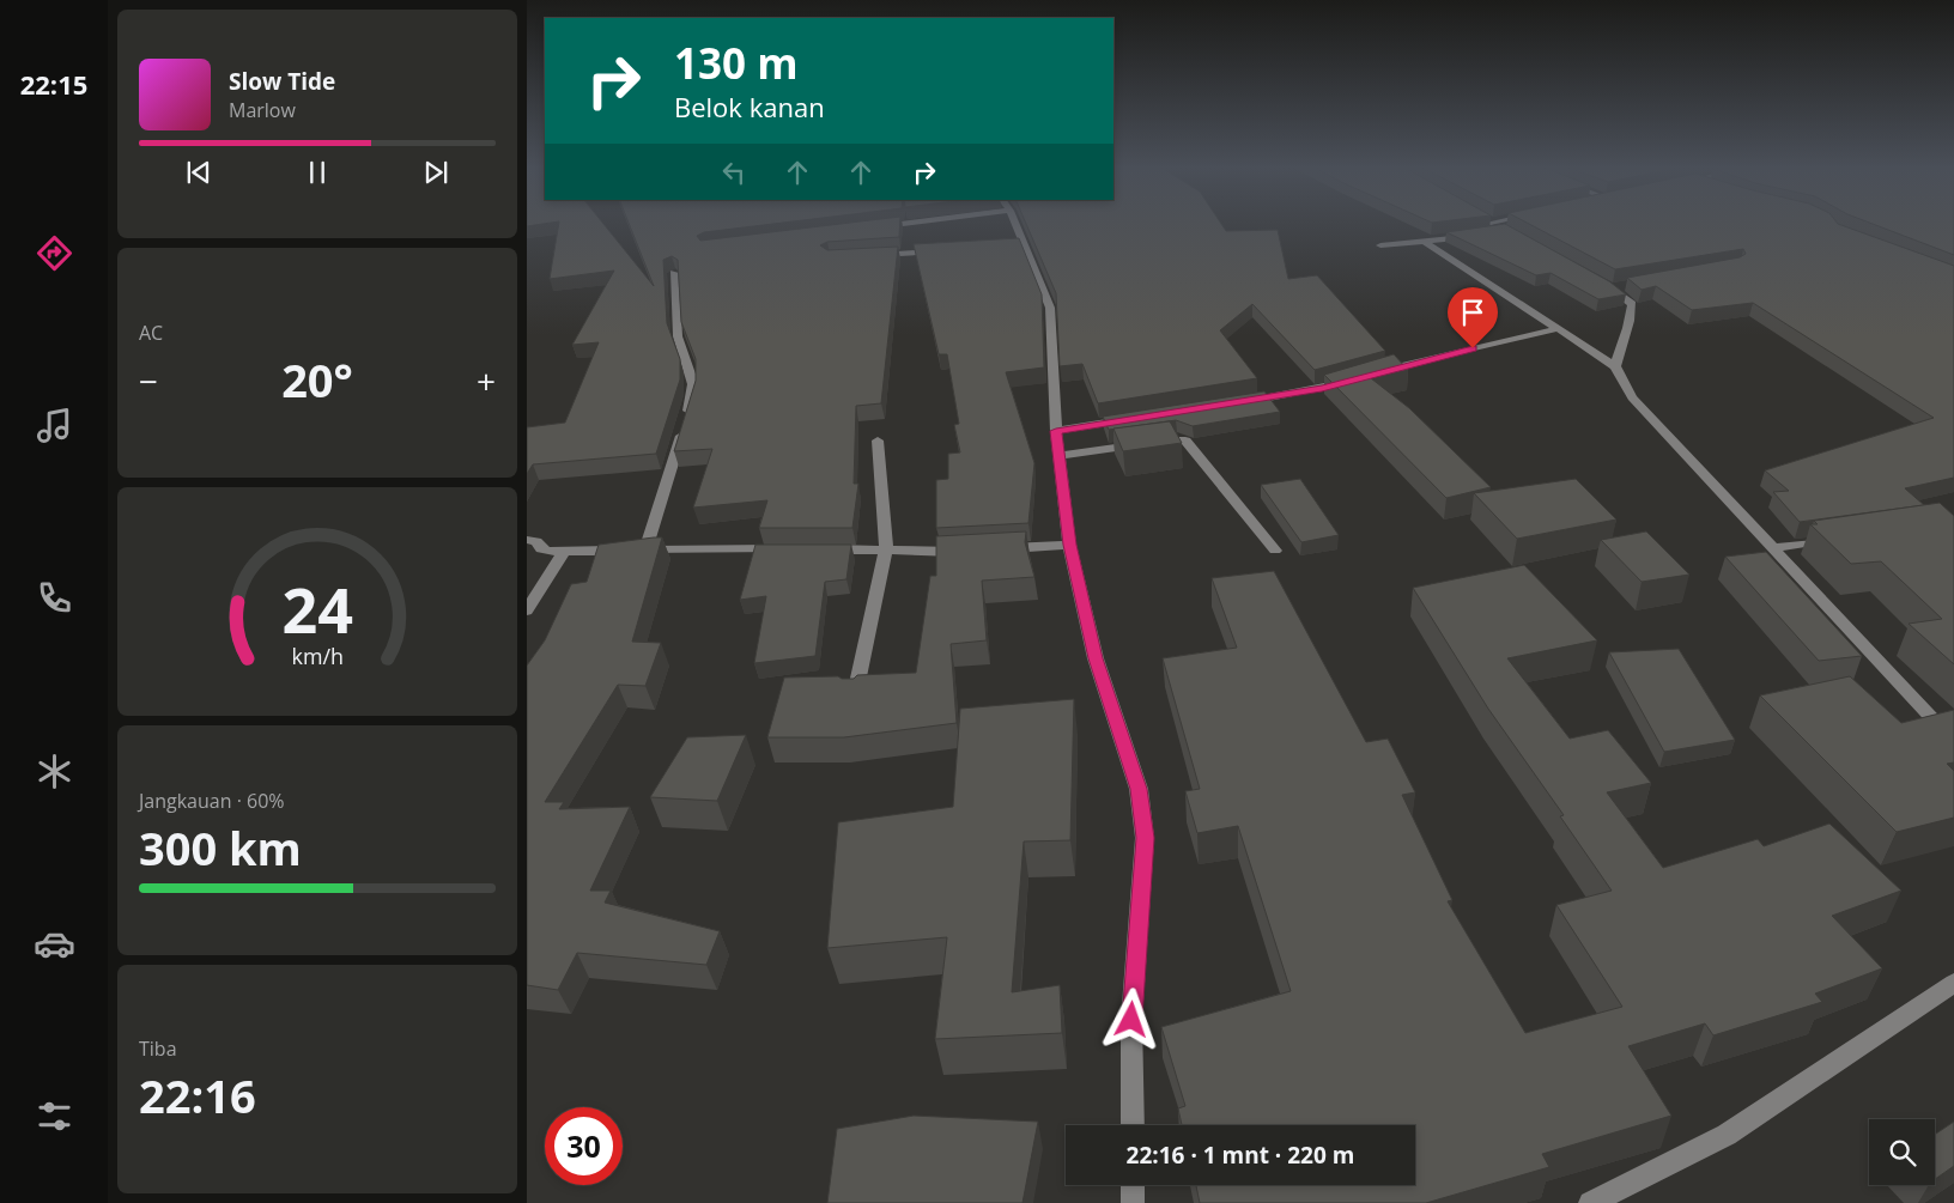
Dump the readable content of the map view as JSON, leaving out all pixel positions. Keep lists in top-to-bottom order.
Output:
{
  "page": {
    "tabs": "22:15",
    "turn": ["130 m", "Belok kanan"],
    "song": ["Slow Tide", "Marlow"],
    "tile": [
      "AC",
      ["Jangkauan · 60%", "300 km"],
      ["Tiba", "22:16"]
    ],
    "heat": ["−", "20°", "+"],
    "limit": "30",
    "trip": "22:16 · 1 mnt · 220 m",
    "gauge": ["24", "km/h"]
  }
}
